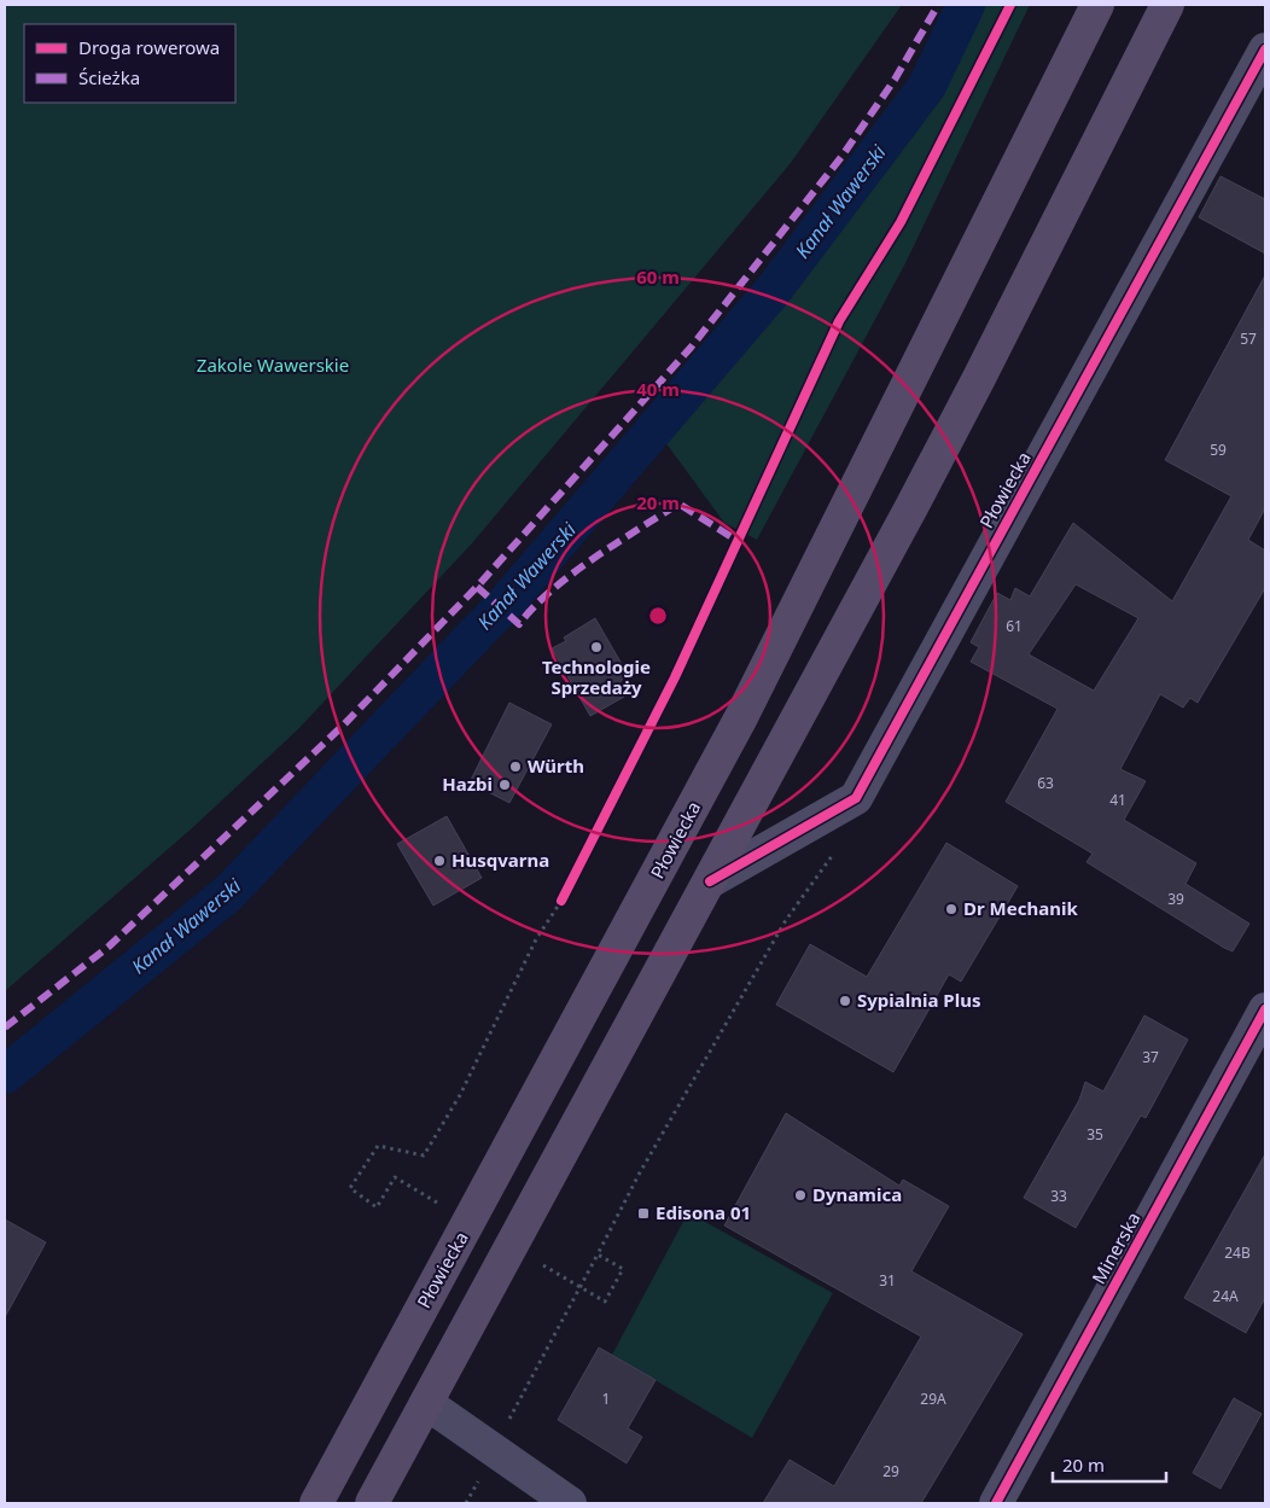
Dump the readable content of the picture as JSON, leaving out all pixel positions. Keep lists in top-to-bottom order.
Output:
{
  "streets": {
    "main road": ["Płowiecka"],
    "street": ["Minerska"]
  },
  "water": ["Kanał Wawerski"],
  "parks": ["Zakole Wawerskie"],
  "places": {
    "other": [
      "Technologie Sprzedaży",
      "Würth",
      "Hazbi",
      "Husqvarna",
      "Dr Mechanik",
      "Sypialnia Plus",
      "Dynamica"
    ],
    "transit": ["Edisona 01"]
  },
  "house_numbers": [
    "57",
    "59",
    "61",
    "63",
    "41",
    "39",
    "37",
    "35",
    "33",
    "24B",
    "31",
    "24A",
    "1",
    "29A",
    "29"
  ],
  "legend": ["Droga rowerowa", "Ścieżka"],
  "scale_bar": "20 m",
  "rings": ["60 m", "40 m", "20 m"]
}
